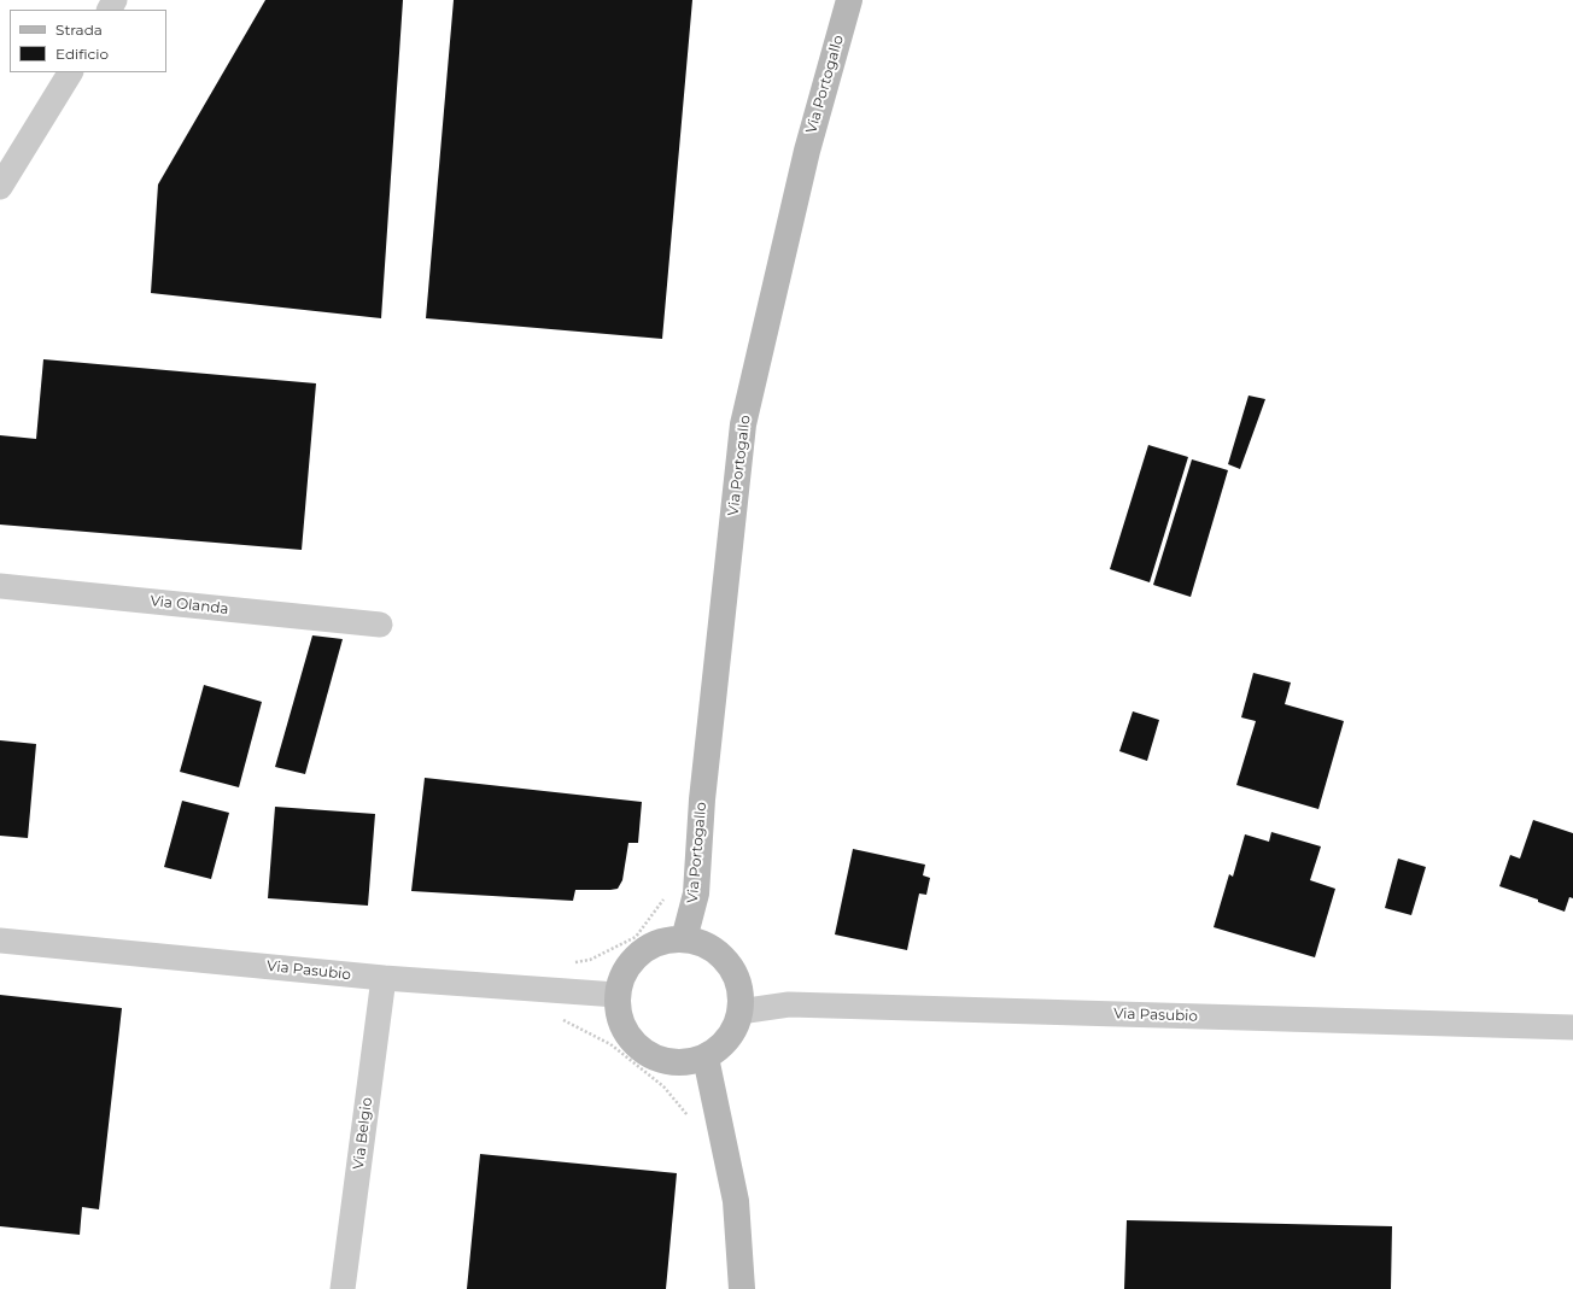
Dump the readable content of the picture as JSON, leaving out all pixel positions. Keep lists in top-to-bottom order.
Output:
{
  "streets": {
    "main road": ["Via Portogallo"],
    "street": ["Via Olanda", "Via Pasubio", "Via Belgio"]
  },
  "crossings": [
    ["Via Portogallo", "Via Pasubio"],
    ["Via Pasubio", "Via Belgio"]
  ],
  "legend": ["Strada", "Edificio"]
}
